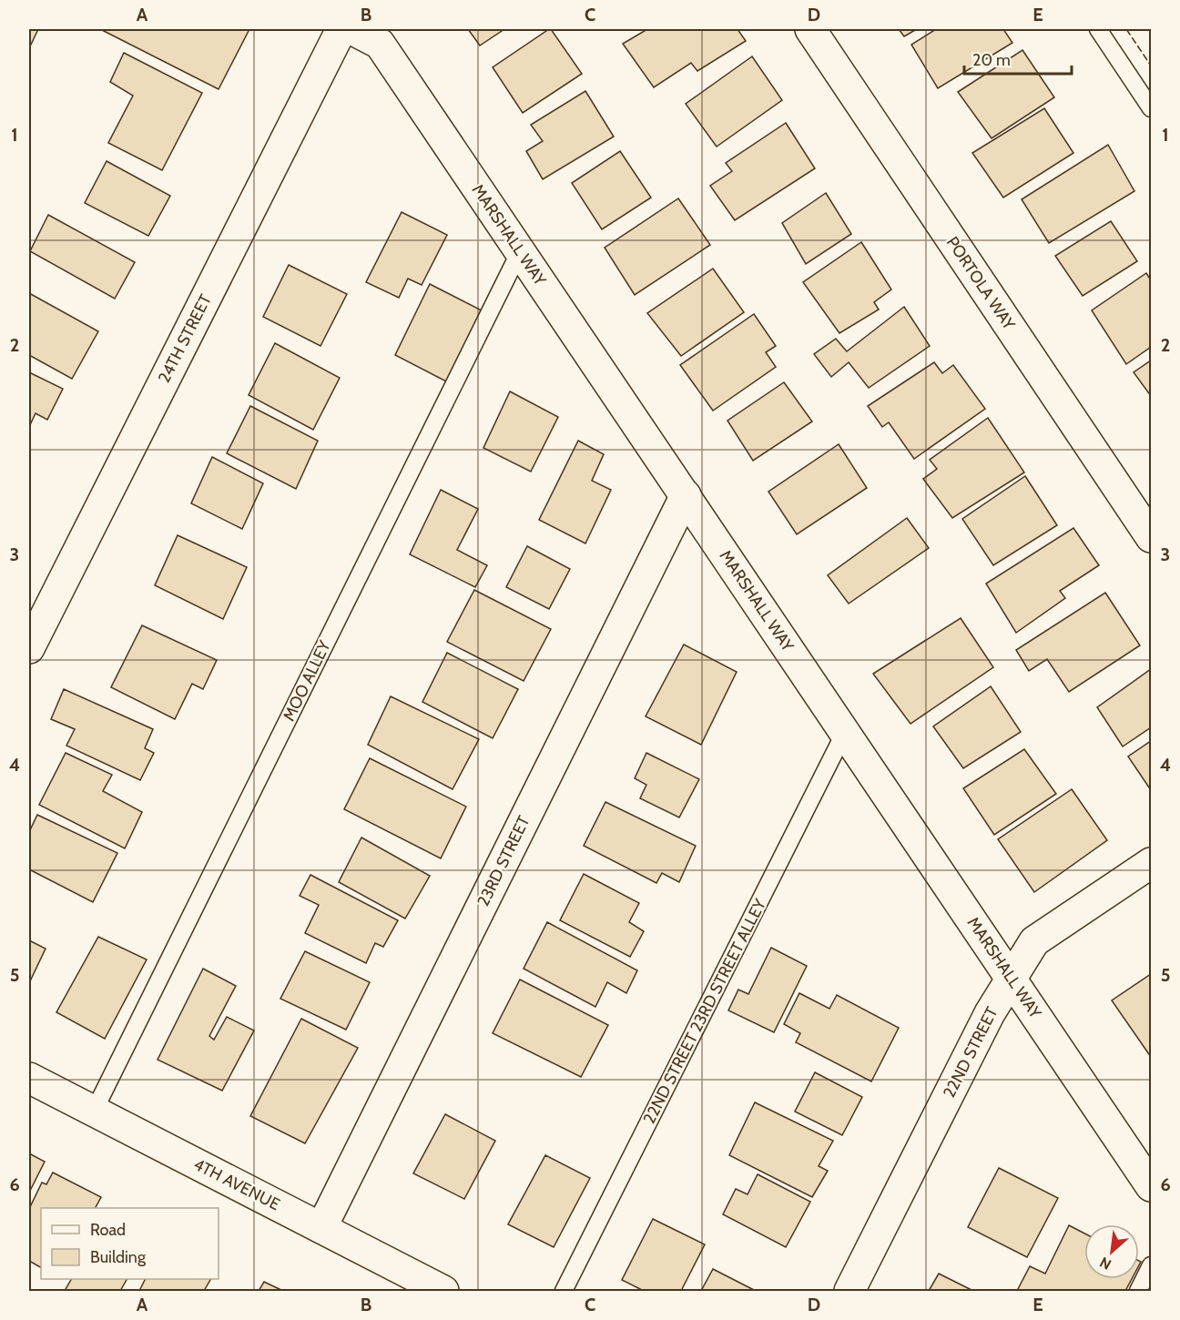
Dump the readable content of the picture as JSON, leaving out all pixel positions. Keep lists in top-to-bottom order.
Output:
{
  "streets": {
    "street": [
      "MARSHALL WAY",
      "PORTOLA WAY",
      "24TH STREET",
      "23RD STREET",
      "22ND STREET",
      "4TH AVENUE"
    ],
    "lane": ["MOO ALLEY", "22ND STREET 23RD STREET ALLEY"]
  },
  "crossings": [
    ["MARSHALL WAY", "MOO ALLEY"],
    ["MARSHALL WAY", "23RD STREET"],
    ["MARSHALL WAY", "22ND STREET 23RD STREET ALLEY"],
    ["MARSHALL WAY", "22ND STREET"],
    ["MOO ALLEY", "4TH AVENUE"],
    ["23RD STREET", "4TH AVENUE"]
  ],
  "legend": ["Road", "Building"],
  "scale_bar": "20 m",
  "north": "bottom left",
  "grid": {
    "columns": [
      "A",
      "B",
      "C",
      "D",
      "E"
    ],
    "rows": [
      "1",
      "2",
      "3",
      "4",
      "5",
      "6"
    ]
  }
}
